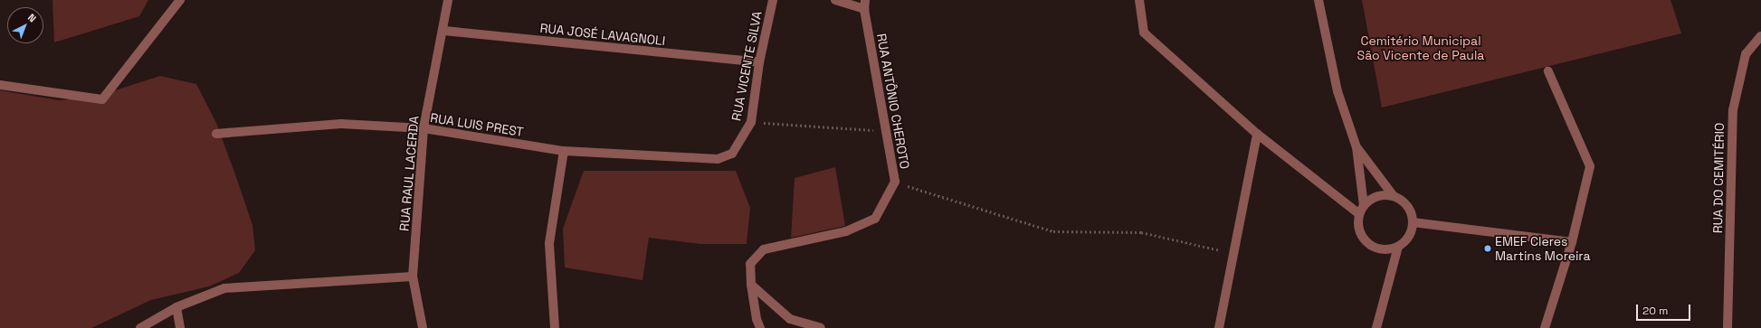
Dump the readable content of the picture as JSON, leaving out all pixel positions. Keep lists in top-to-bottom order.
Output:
{
  "streets": {
    "street": [
      "RUA JOSÉ LAVAGNOLI",
      "RUA VICENTE SILVA",
      "RUA ANTÔNIO CHEROTO",
      "RUA LUIS PREST",
      "RUA RAUL LACERDA",
      "RUA DO CEMITÉRIO"
    ]
  },
  "crossings": [
    ["RUA JOSÉ LAVAGNOLI", "RUA VICENTE SILVA"],
    ["RUA JOSÉ LAVAGNOLI", "RUA RAUL LACERDA"],
    ["RUA VICENTE SILVA", "RUA LUIS PREST"],
    ["RUA LUIS PREST", "RUA RAUL LACERDA"]
  ],
  "parks": ["Cemitério Municipal São Vicente de Paula"],
  "places": ["EMEF Cleres Martins Moreira"],
  "scale_bar": "20 m",
  "north": "top right"
}
